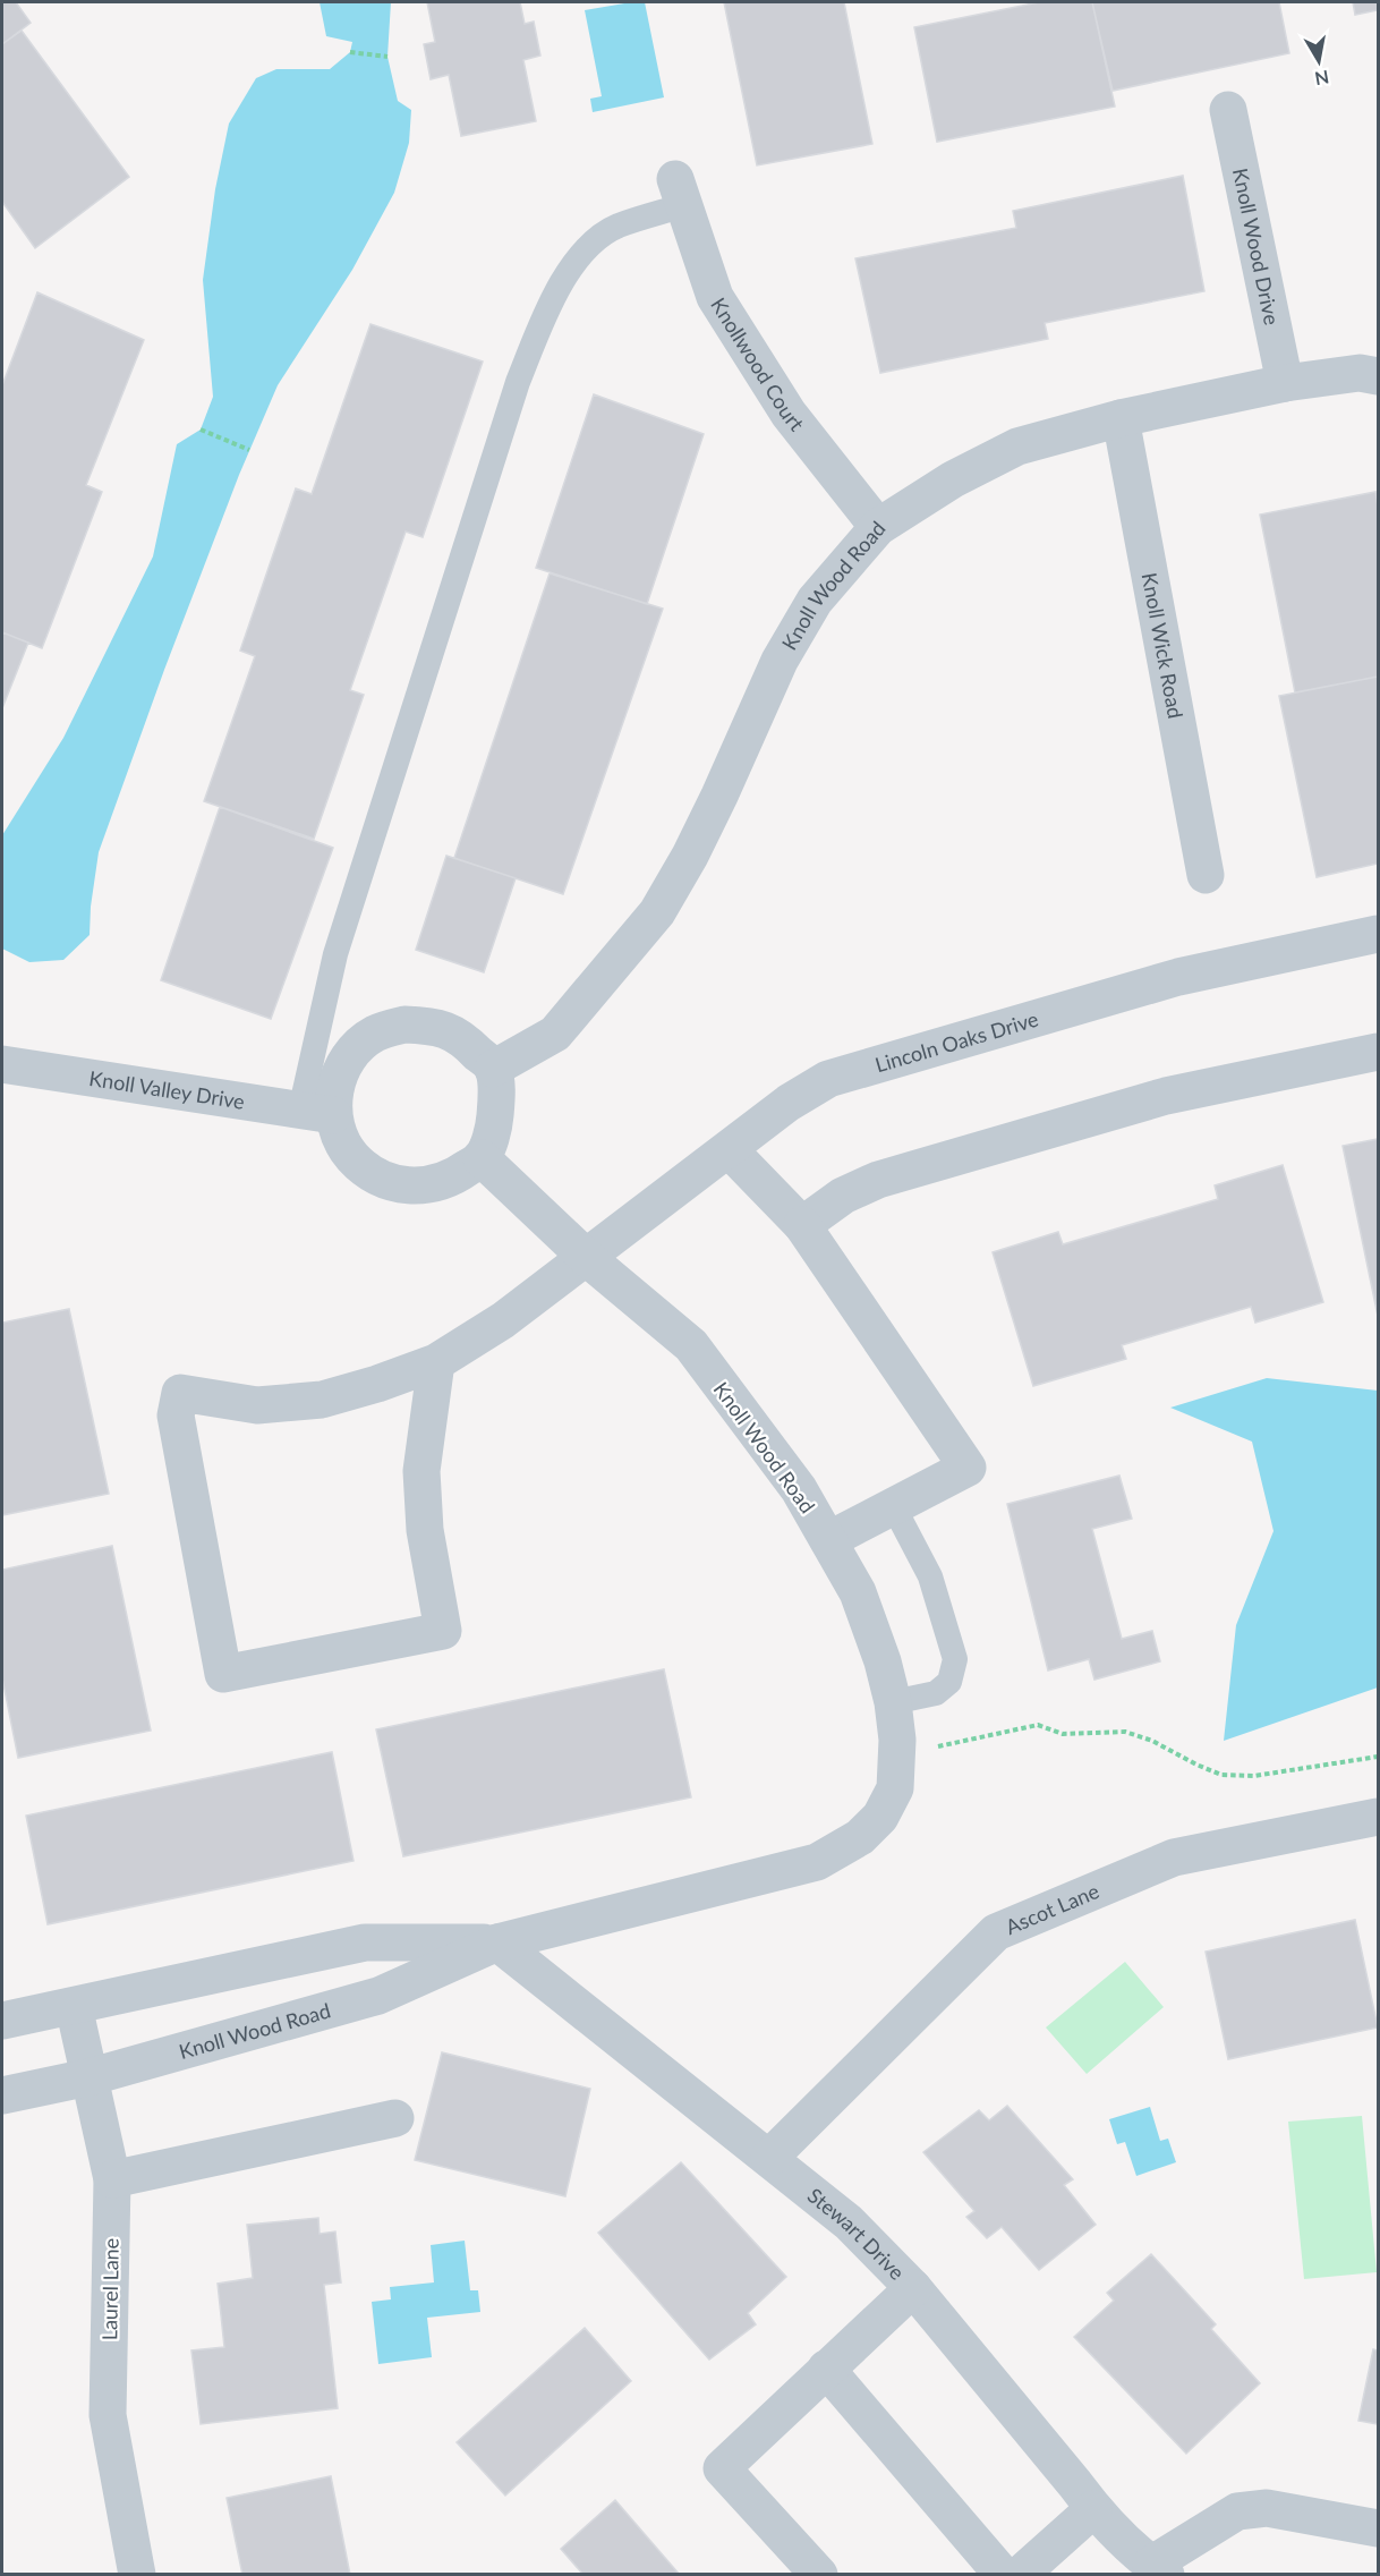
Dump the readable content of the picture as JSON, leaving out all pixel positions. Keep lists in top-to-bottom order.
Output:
{
  "streets": {
    "street": [
      "Knoll Wood Drive",
      "Knollwood Court",
      "Knoll Wood Road",
      "Knoll Wick Road",
      "Lincoln Oaks Drive",
      "Knoll Valley Drive",
      "Ascot Lane",
      "Stewart Drive",
      "Laurel Lane"
    ]
  },
  "crossings": [
    ["Knoll Wood Drive", "Knoll Wood Road"],
    ["Knollwood Court", "Knoll Wood Road"],
    ["Knoll Wood Road", "Knoll Wick Road"],
    ["Knoll Wood Road", "Lincoln Oaks Drive"],
    ["Knoll Wood Road", "Knoll Valley Drive"],
    ["Knoll Wood Road", "Stewart Drive"],
    ["Knoll Wood Road", "Laurel Lane"],
    ["Ascot Lane", "Stewart Drive"]
  ],
  "north": "bottom"
}
